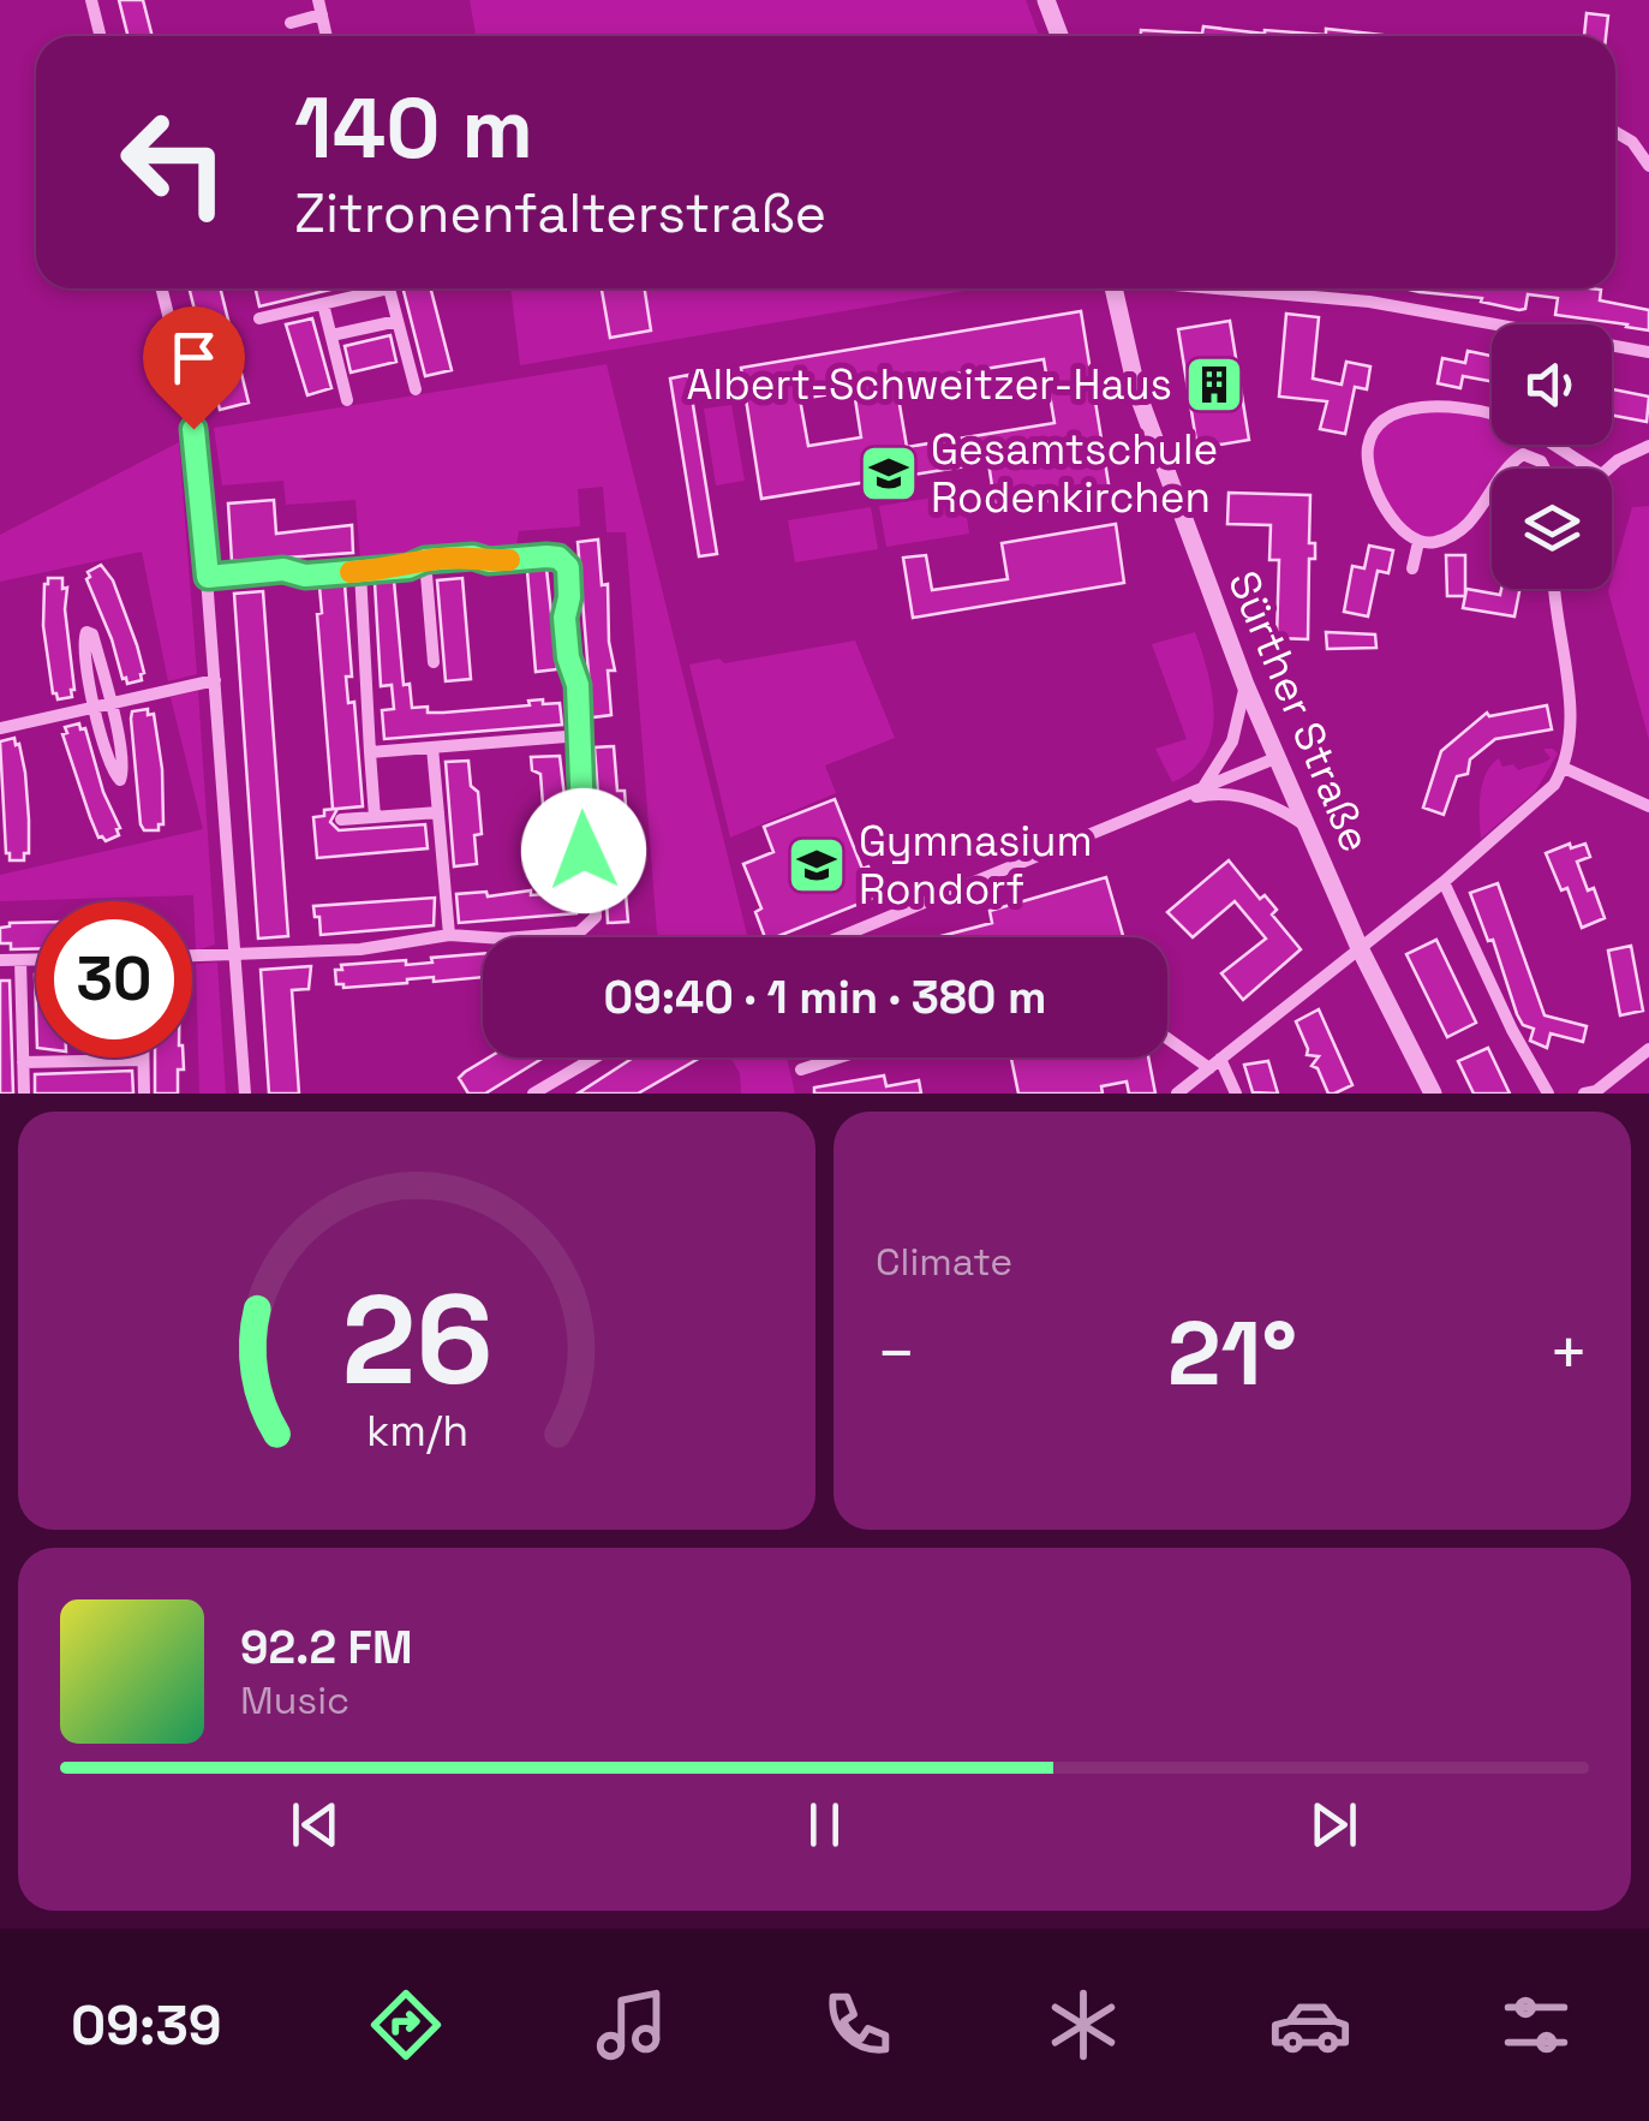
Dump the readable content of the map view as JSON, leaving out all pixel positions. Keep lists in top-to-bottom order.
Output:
{
  "streets": {
    "street": ["Sürther Straße"]
  },
  "places": {
    "building": ["Albert-Schweitzer-Haus"],
    "school or university": ["Gesamtschule Rodenkirchen", "Gymnasium Rondorf"]
  },
  "page": {
    "turn": ["140 m", "Zitronenfalterstraße"],
    "limit": "30",
    "trip": "09:40 · 1 min · 380 m",
    "tile": "Climate",
    "heat": ["−", "21°", "+"],
    "song": ["92.2 FM", "Music"],
    "tabs": "09:39",
    "gauge": ["26", "km/h"]
  }
}
